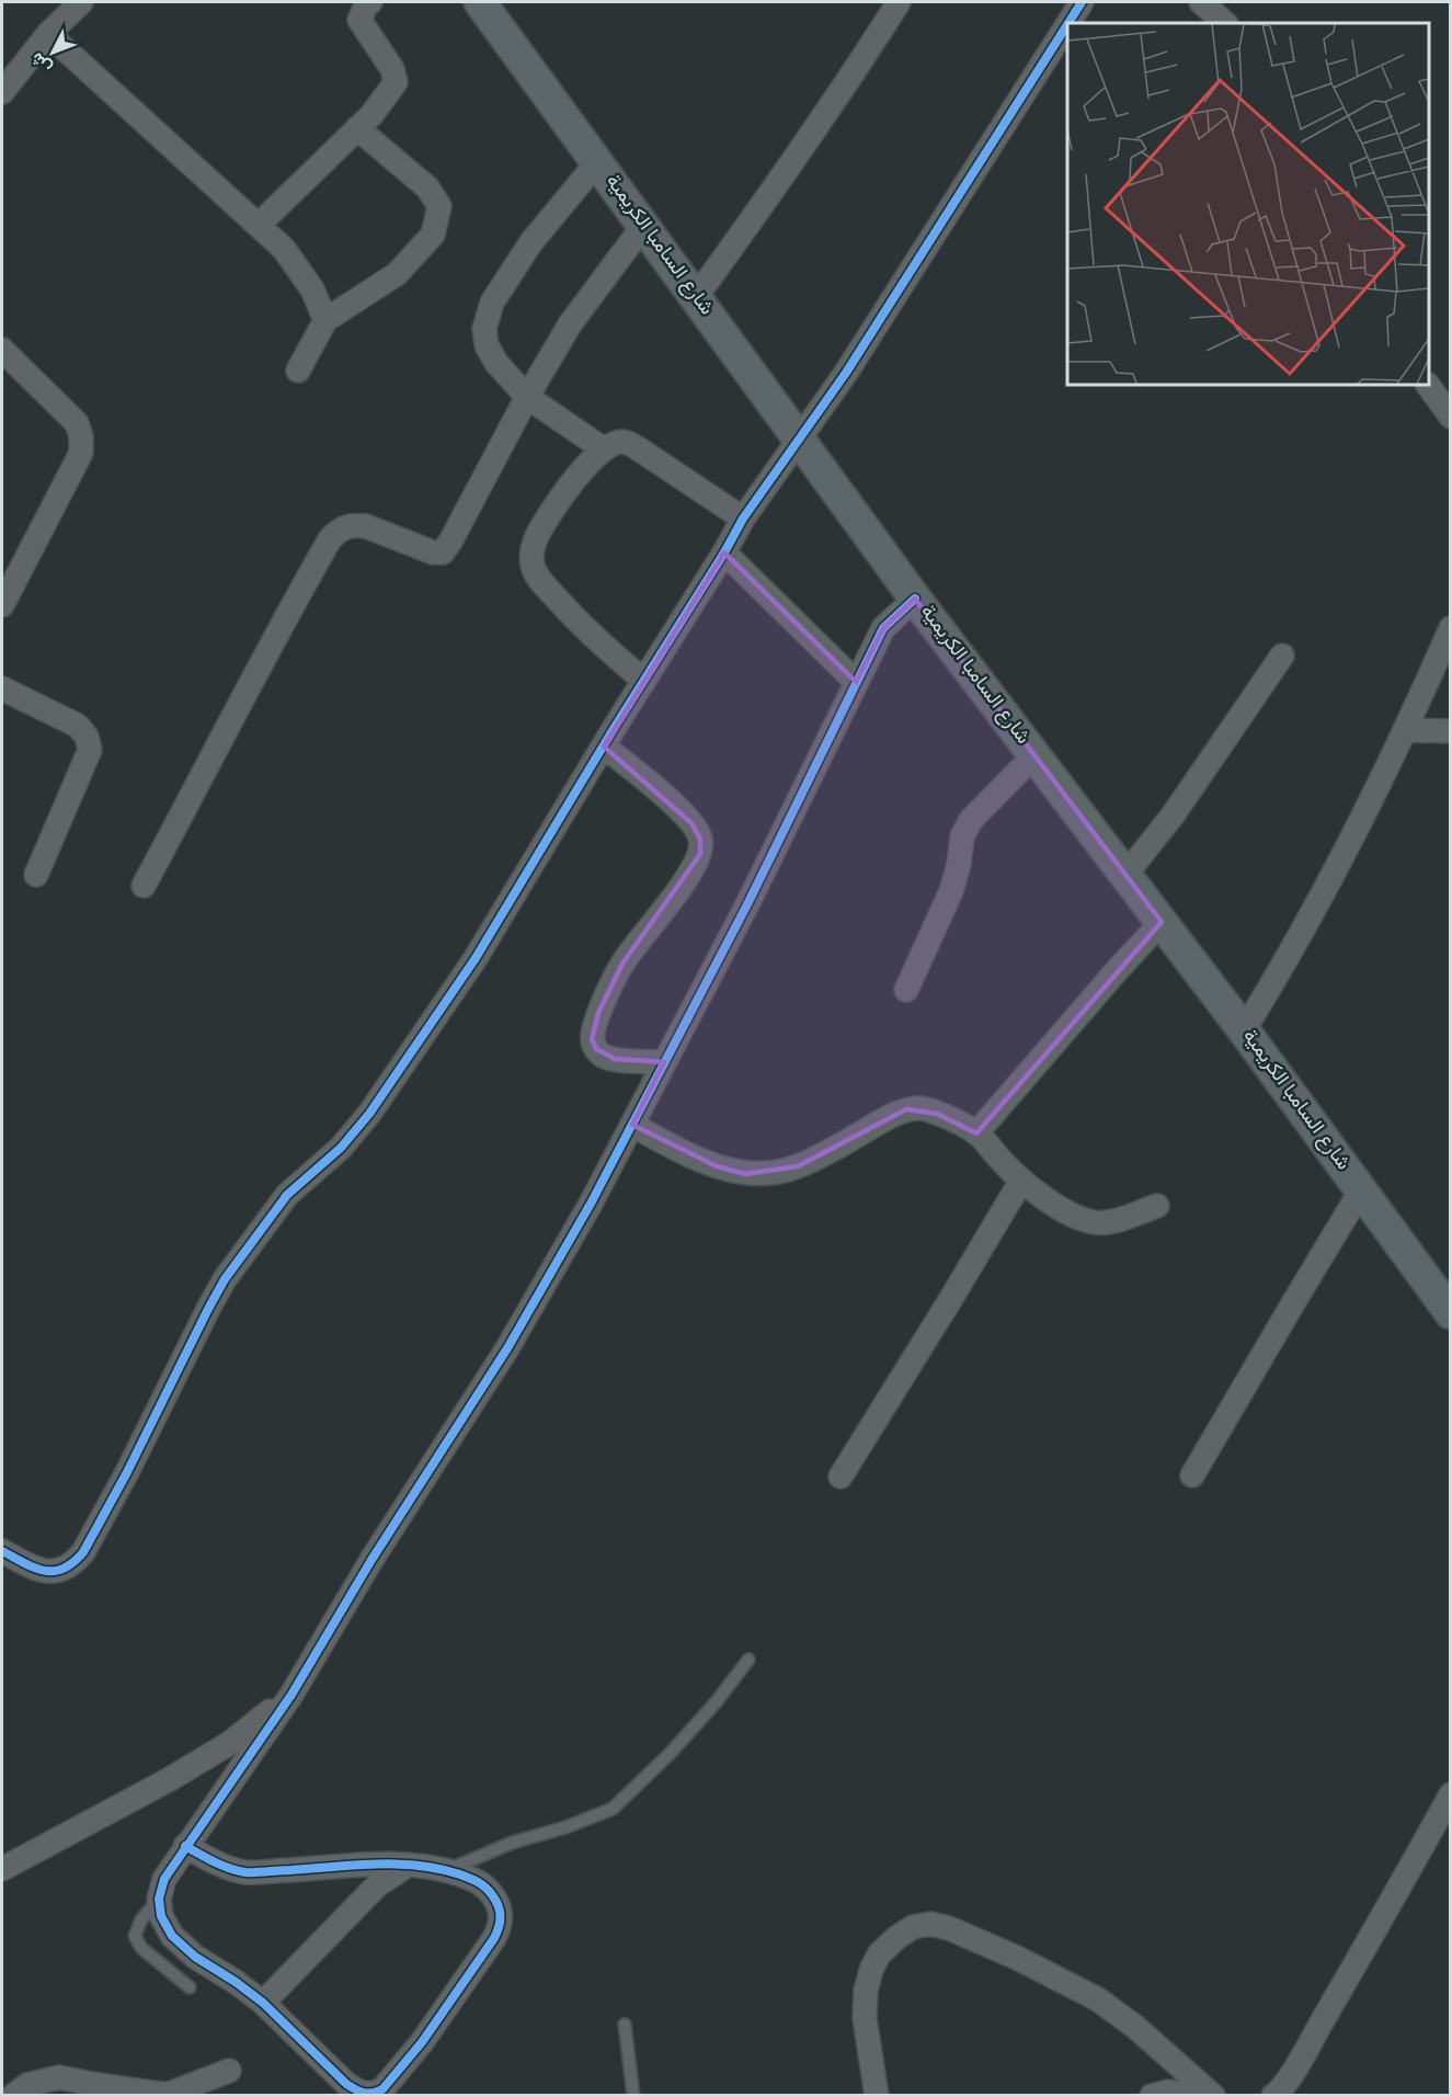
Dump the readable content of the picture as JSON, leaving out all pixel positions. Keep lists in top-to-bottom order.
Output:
{
  "streets": {
    "main road": ["شارع السامبا الكريمية"]
  },
  "north": "bottom left"
}
